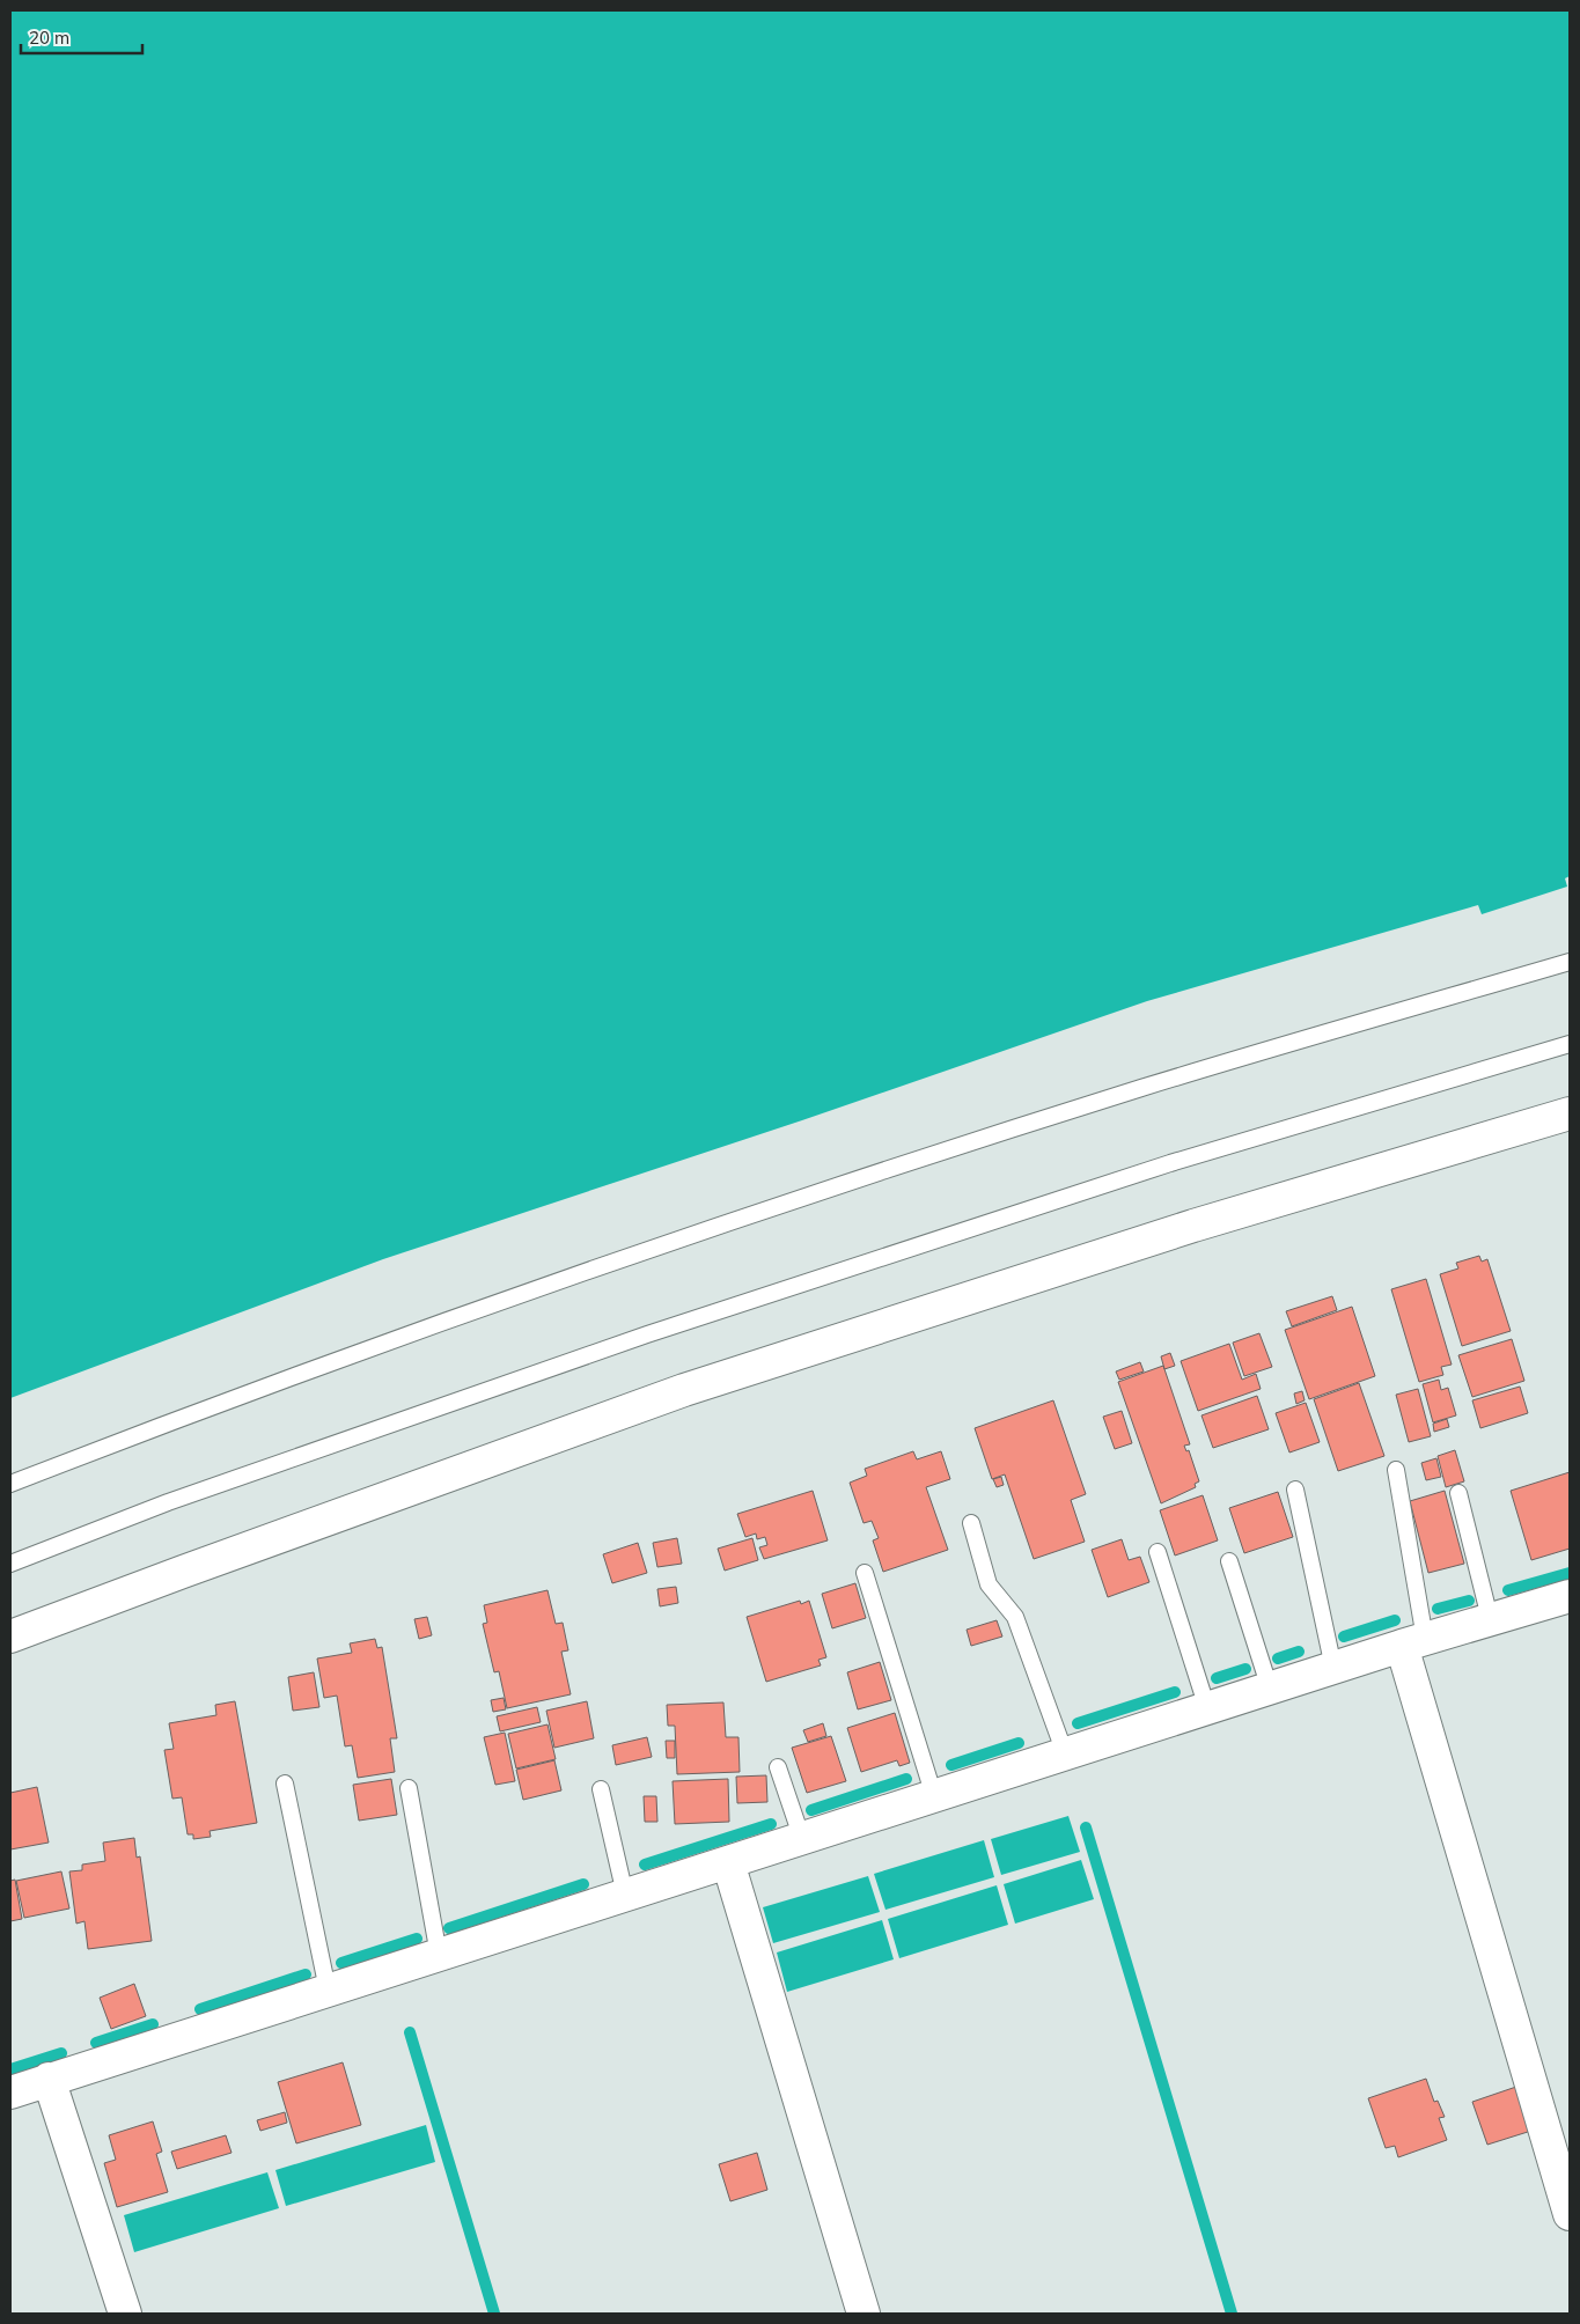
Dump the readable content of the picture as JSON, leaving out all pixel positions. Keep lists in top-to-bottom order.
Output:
{
  "scale_bar": "20 m"
}
